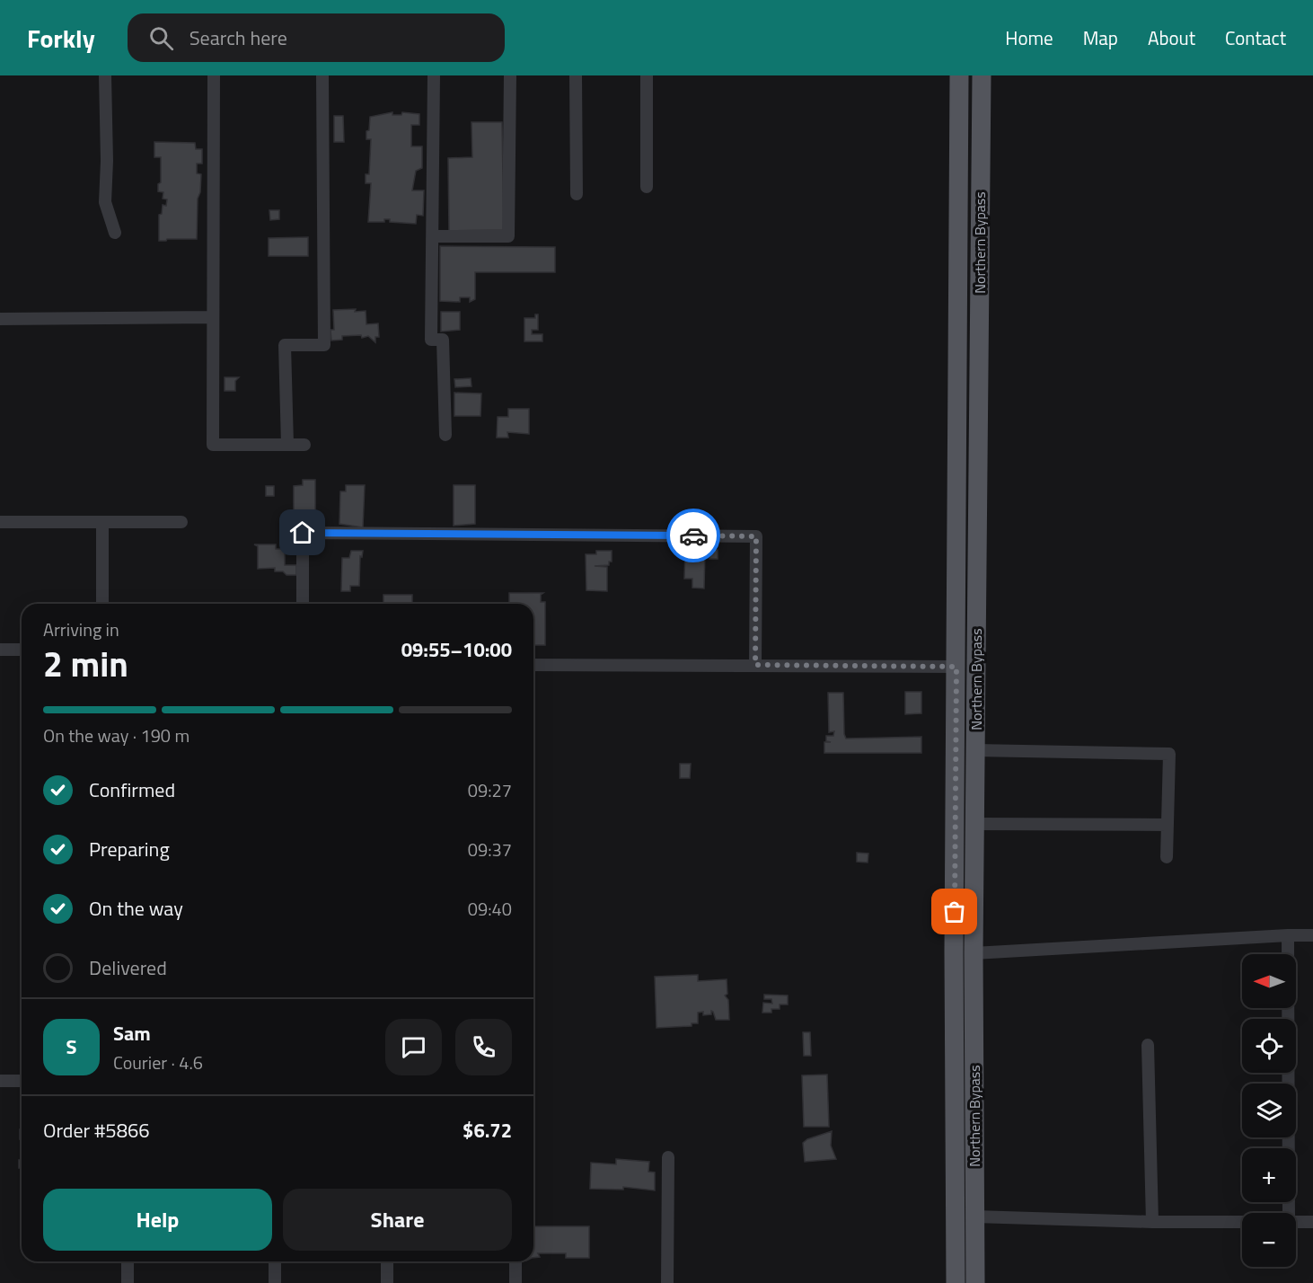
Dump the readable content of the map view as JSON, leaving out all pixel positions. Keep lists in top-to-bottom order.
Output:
{
  "streets": {
    "main road": ["Northern Bypass"]
  },
  "north": "left",
  "page": {
    "header": "Forkly",
    "search": "Search here",
    "nav": [
      "Home",
      "Map",
      "About",
      "Contact"
    ],
    "heading": ["2 min", "Arriving in", "09:55–10:00"],
    "panel": [
      "Sam",
      "Courier · 4.6",
      "Order #5866",
      "$6.72"
    ],
    "bar": "On the way · 190 m",
    "list": [
      ["Confirmed", "09:27"],
      ["Preparing", "09:37"],
      ["On the way", "09:40"],
      "Delivered"
    ],
    "map_buttons": ["+", "−"],
    "round": "S",
    "buttons": ["Help", "Share"]
  }
}
